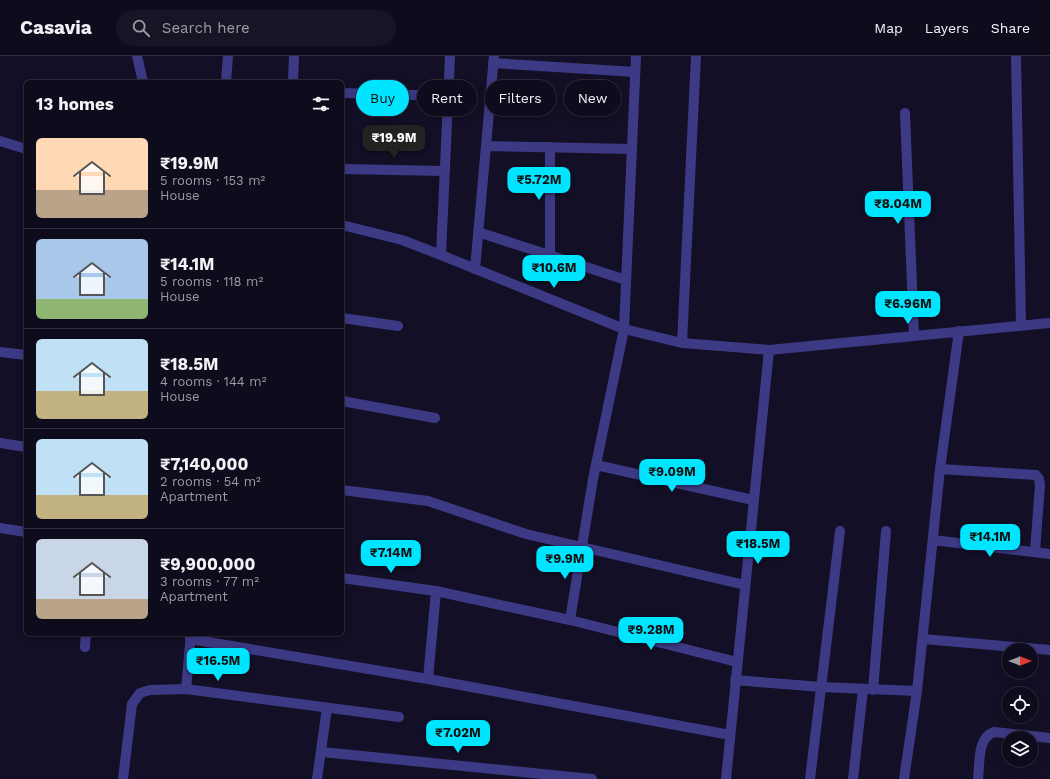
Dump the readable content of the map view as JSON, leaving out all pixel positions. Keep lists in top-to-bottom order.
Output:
{
  "north": "right",
  "page": {
    "header": "Casavia",
    "search": "Search here",
    "nav": ["Map", "Layers", "Share"],
    "chip": [
      "Buy",
      "Rent",
      "Filters",
      "New"
    ],
    "heading": "13 homes",
    "price": [
      "₹19.9M",
      "₹5.72M",
      "₹8.04M",
      "₹10.6M",
      "₹6.96M",
      "₹9.09M",
      "₹14.1M",
      "₹18.5M",
      "₹7.14M",
      "₹9.9M",
      "₹9.28M",
      "₹16.5M",
      "₹7.02M"
    ],
    "list": [
      {
        "name": "₹19.9M",
        "note": "5 rooms · 153 m² · House"
      },
      {
        "name": "₹14.1M",
        "note": "5 rooms · 118 m² · House"
      },
      {
        "name": "₹18.5M",
        "note": "4 rooms · 144 m² · House"
      },
      {
        "name": "₹7,140,000",
        "note": "2 rooms · 54 m² · Apartment"
      },
      {
        "name": "₹9,900,000",
        "note": "3 rooms · 77 m² · Apartment"
      }
    ]
  }
}
